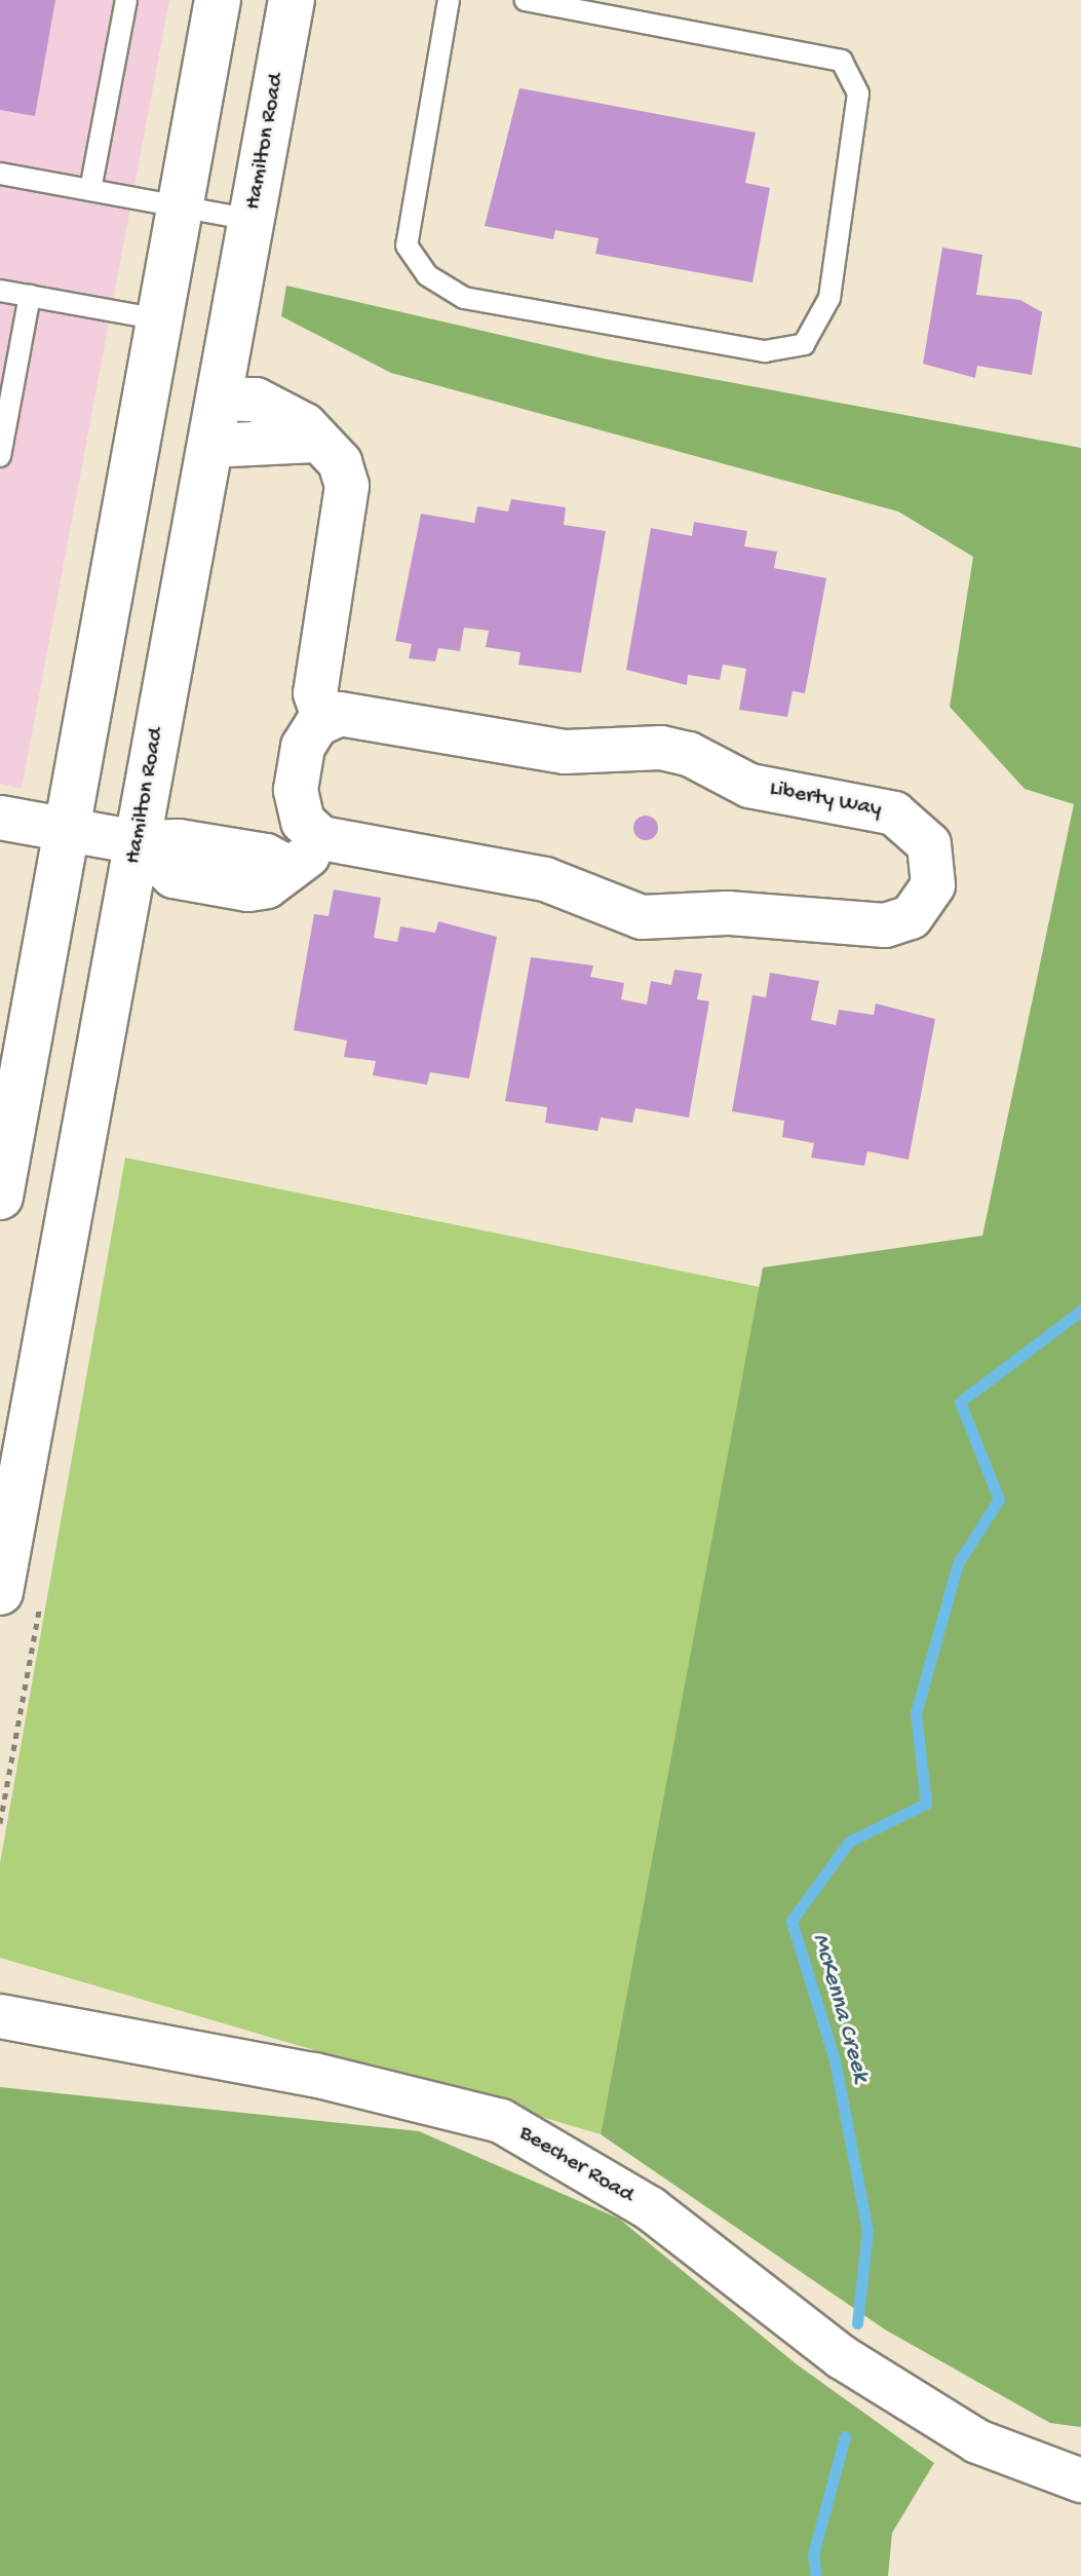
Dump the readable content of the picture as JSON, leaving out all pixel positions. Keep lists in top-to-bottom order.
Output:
{
  "streets": {
    "main road": ["Hamilton Road"],
    "street": ["Liberty Way", "Beecher Road"]
  },
  "water": ["McKenna Creek"]
}
